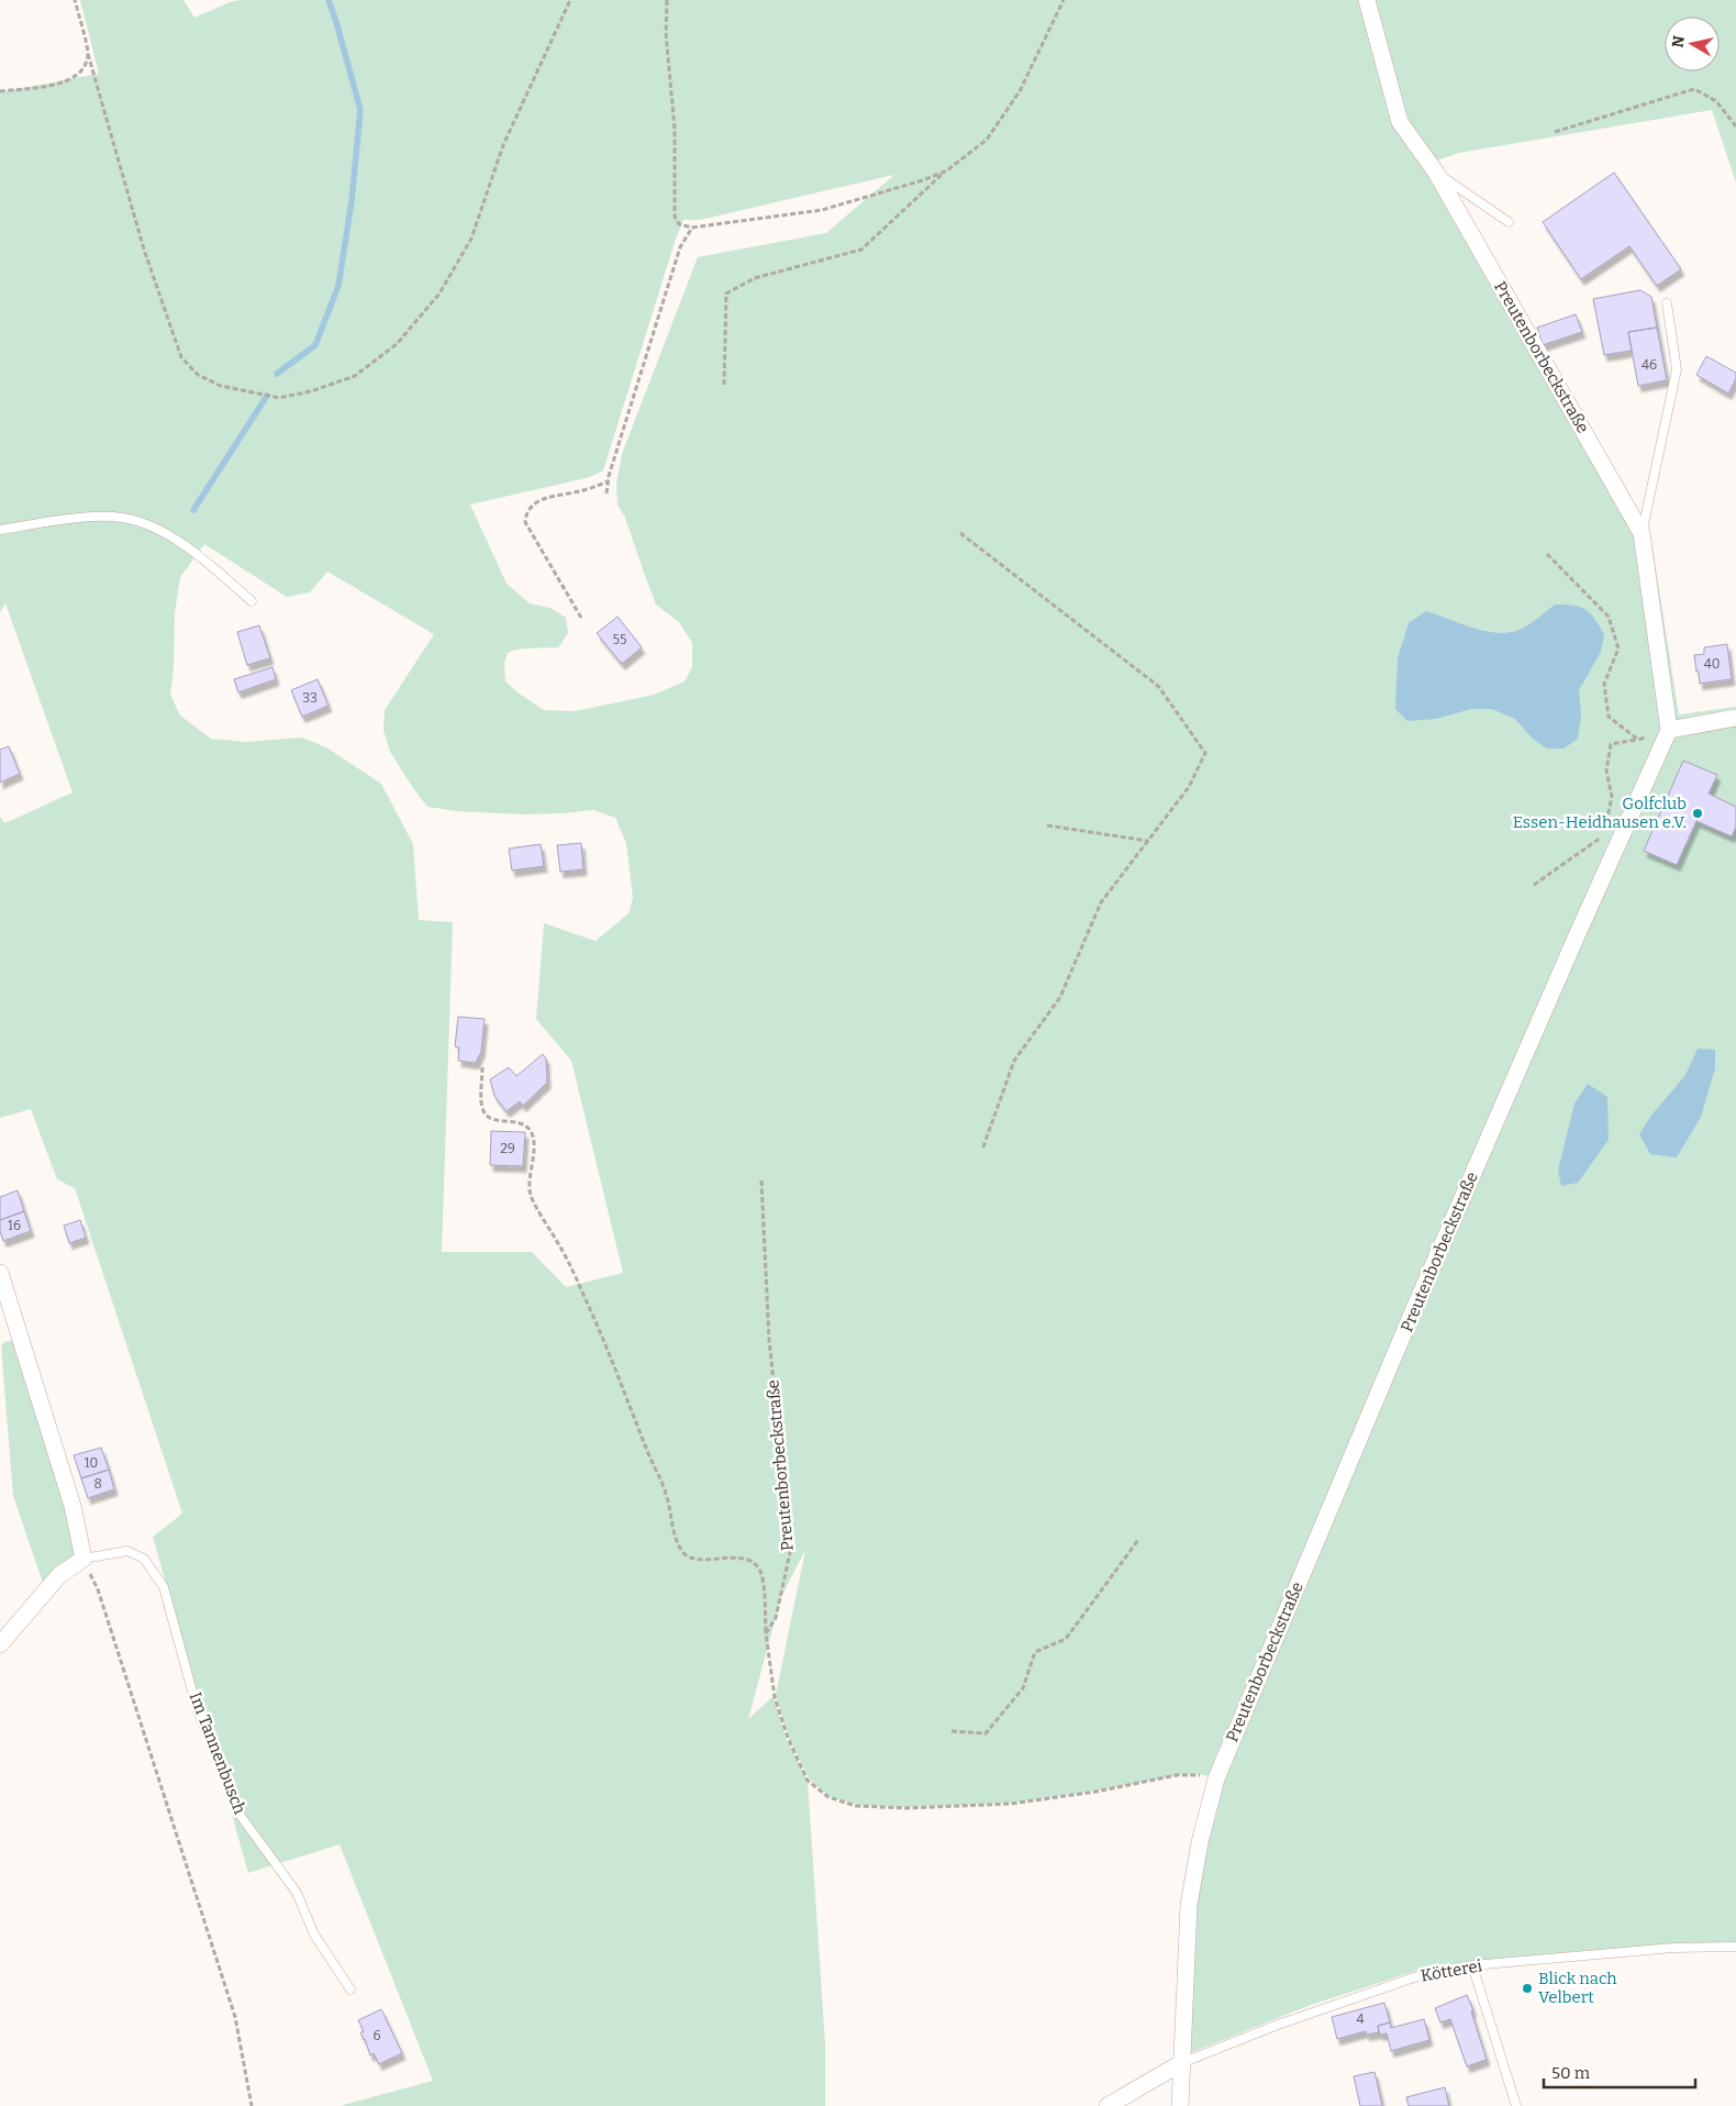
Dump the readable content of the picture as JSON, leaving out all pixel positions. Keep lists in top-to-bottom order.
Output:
{
  "streets": {
    "street": ["Preutenborbeckstraße", "Im Tannenbusch"],
    "lane": ["Kötterei"]
  },
  "crossings": [
    ["Preutenborbeckstraße", "Kötterei"]
  ],
  "places": ["Golfclub Essen-Heidhausen e.V.", "Blick nach Velbert"],
  "house_numbers": [
    "46",
    "55",
    "40",
    "33",
    "29",
    "16",
    "10",
    "8",
    "4",
    "6"
  ],
  "scale_bar": "50 m",
  "north": "left"
}
